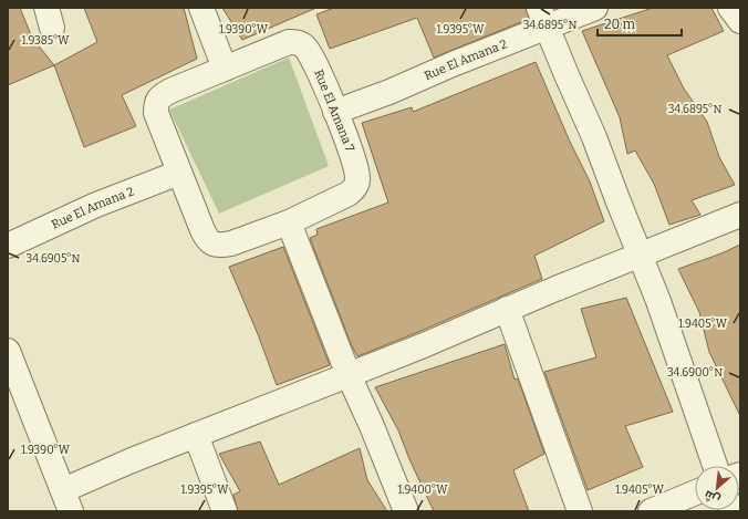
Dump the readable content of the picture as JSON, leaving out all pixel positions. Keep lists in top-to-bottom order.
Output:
{
  "streets": {
    "street": ["Rue El Amana 2", "Rue El Amana 7"]
  },
  "crossings": [
    ["Rue El Amana 2", "Rue El Amana 7"]
  ],
  "scale_bar": "20 m",
  "north": "bottom left",
  "coordinates": [
    "34.6895°N",
    "1.9390°W",
    "1.9395°W",
    "1.9385°W",
    "34.6905°N",
    "1.9405°W",
    "34.6900°N",
    "1.9400°W"
  ]
}
